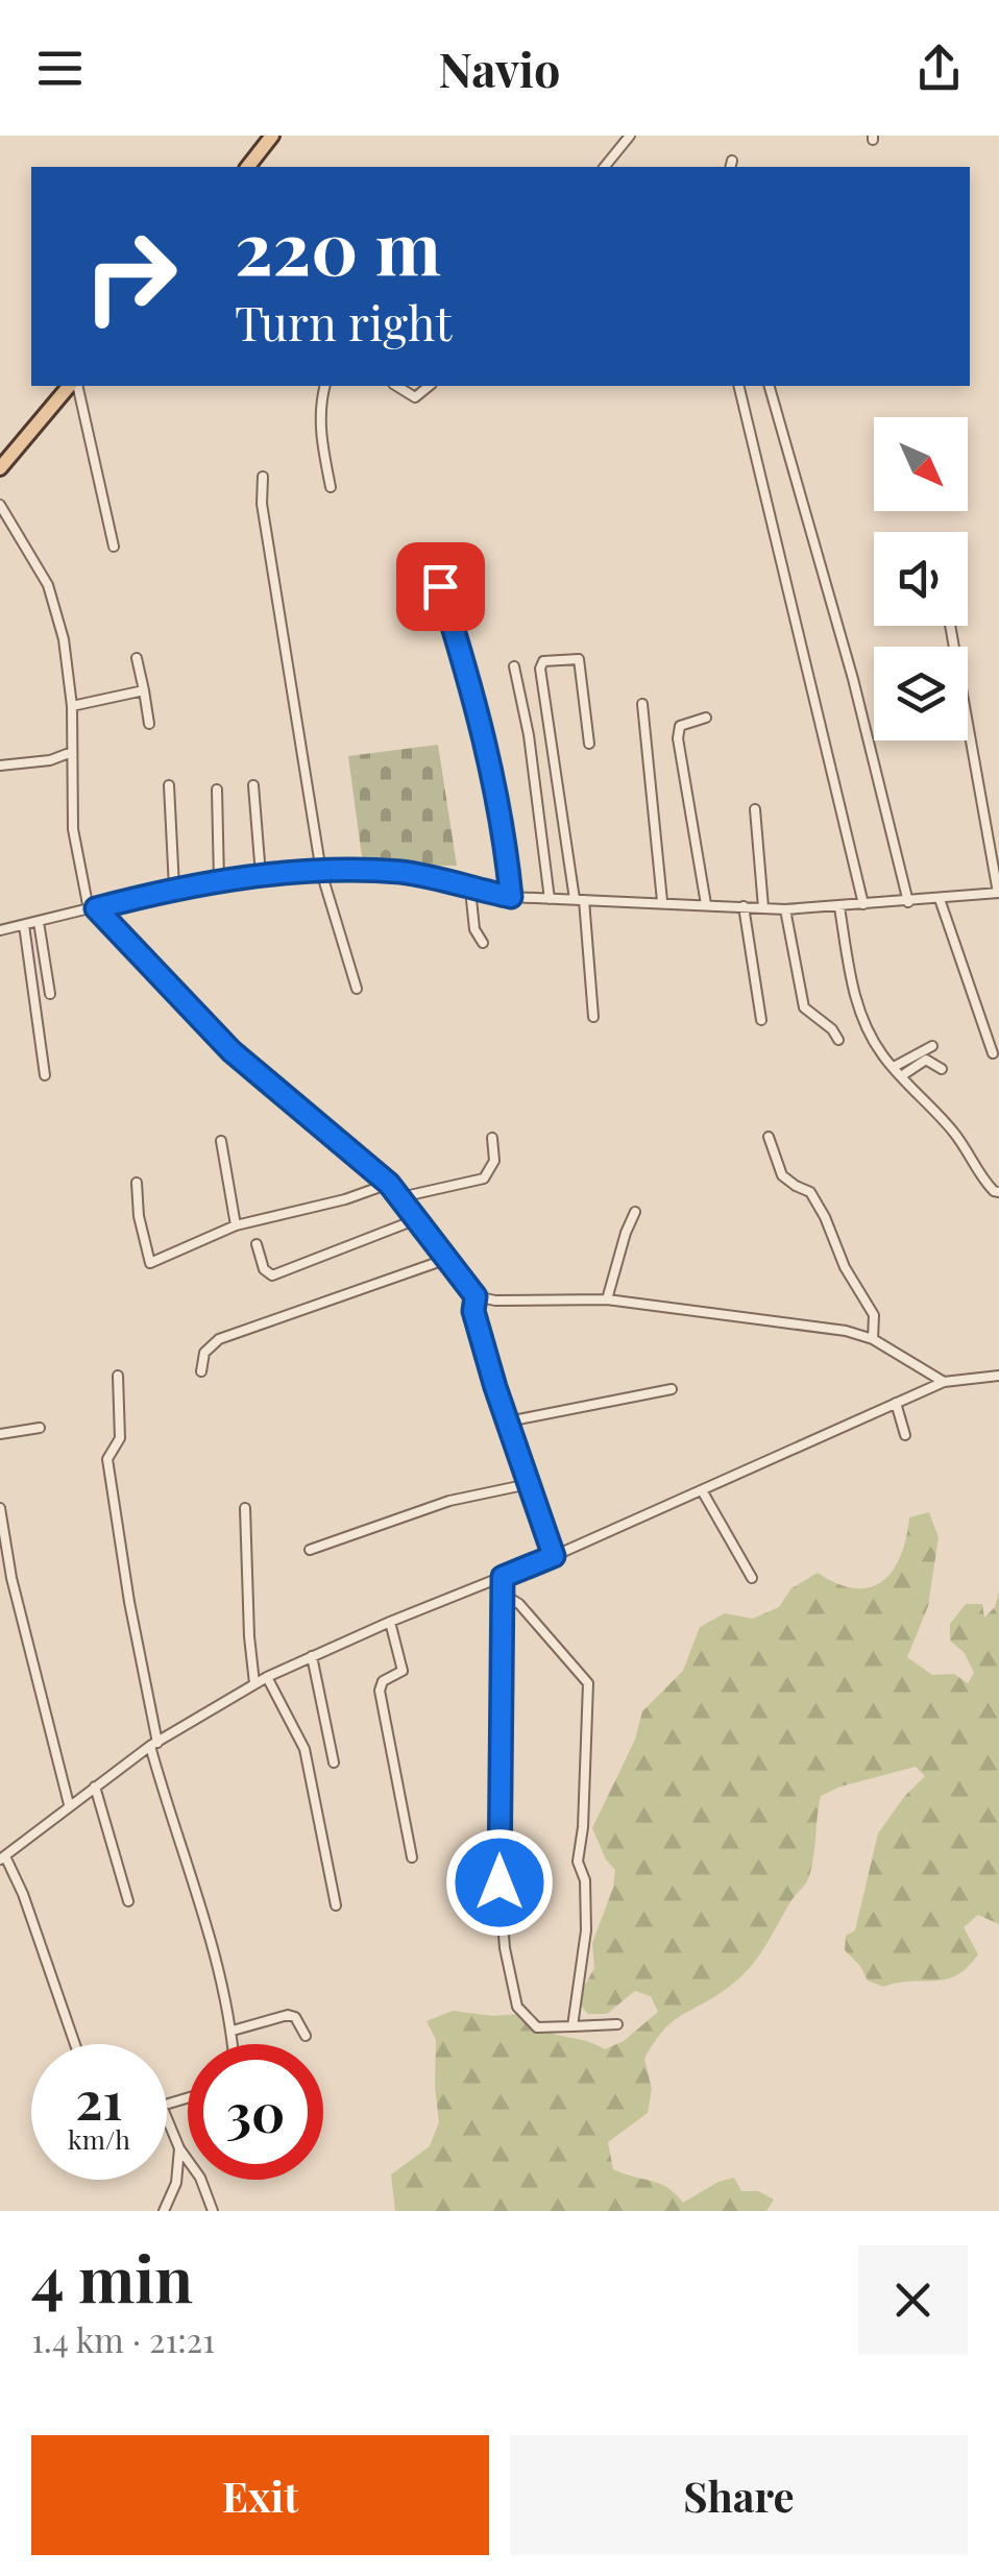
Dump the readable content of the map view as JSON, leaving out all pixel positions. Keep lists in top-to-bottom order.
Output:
{
  "north": "bottom right",
  "page": {
    "header": "Navio",
    "turn": ["220 m", "Turn right"],
    "speed": "21 km/h",
    "limit": "30",
    "heading": ["4 min", "1.4 km · 21:21"],
    "buttons": ["Exit", "Share"]
  }
}
